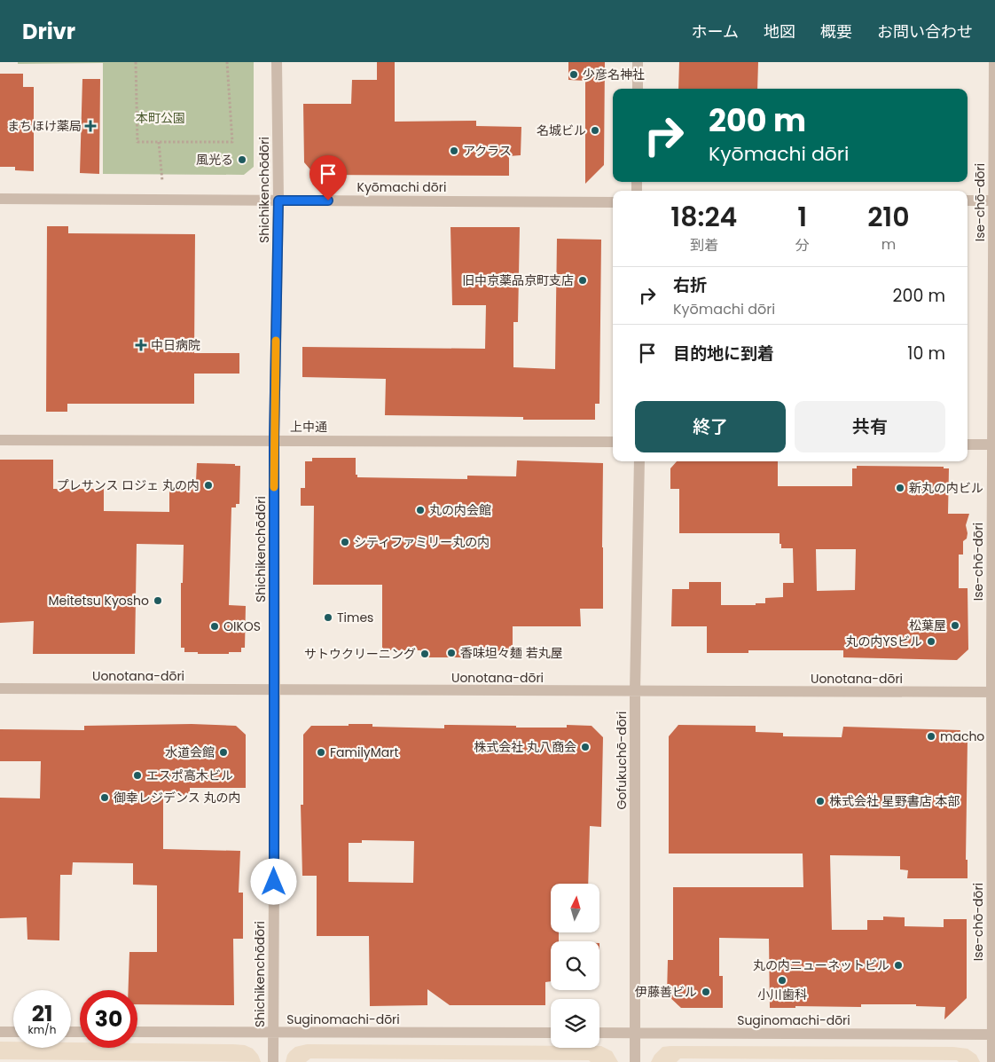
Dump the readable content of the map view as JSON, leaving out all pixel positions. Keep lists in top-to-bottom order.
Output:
{
  "streets": {
    "street": [
      "Kyōmachi dōri",
      "Shichikenchōdōri",
      "Ise-chō-dōri",
      "上中通",
      "Uonotana-dōri",
      "Gofukuchō-dōri",
      "Suginomachi-dōri"
    ]
  },
  "crossings": [
    ["Kyōmachi dōri", "Shichikenchōdōri"],
    ["Shichikenchōdōri", "上中通"],
    ["Shichikenchōdōri", "Uonotana-dōri"],
    ["Shichikenchōdōri", "Suginomachi-dōri"],
    ["Ise-chō-dōri", "Uonotana-dōri"],
    ["Ise-chō-dōri", "Suginomachi-dōri"],
    ["Uonotana-dōri", "Gofukuchō-dōri"],
    ["Gofukuchō-dōri", "Suginomachi-dōri"]
  ],
  "parks": ["本町公園"],
  "places": {
    "other": [
      "少彦名神社",
      "名城ビル",
      "アクラス",
      "風光る",
      "旧中京薬品京町支店",
      "プレサンス ロジェ 丸の内",
      "新丸の内ビル",
      "丸の内会館",
      "シティファミリー丸の内",
      "Meitetsu Kyosho",
      "Times",
      "松葉屋",
      "OIKOS",
      "丸の内YSビル",
      "香味坦々麺 若丸屋",
      "サトウクリーニング",
      "macho",
      "株式会社 丸八商会",
      "水道会館",
      "FamilyMart",
      "エスポ高木ビル",
      "御幸レジデンス 丸の内",
      "株式会社 星野書店 本部",
      "丸の内ニューネットビル",
      "小川歯科",
      "伊藤善ビル"
    ],
    "health": ["まちほけ薬局", "中日病院"]
  },
  "north": "top",
  "page": {
    "header": "Drivr",
    "nav": [
      "ホーム",
      "地図",
      "概要",
      "お問い合わせ"
    ],
    "turn": ["200 m", "Kyōmachi dōri"],
    "eta": [
      "18:24",
      "到着",
      "1",
      "分",
      "210",
      "m"
    ],
    "list": [
      {
        "name": "右折",
        "note": "Kyōmachi dōri",
        "value": "200 m"
      },
      {
        "name": "目的地に到着",
        "value": "10 m"
      }
    ],
    "buttons": ["終了", "共有"],
    "speed": "21 km/h",
    "limit": "30"
  }
}
